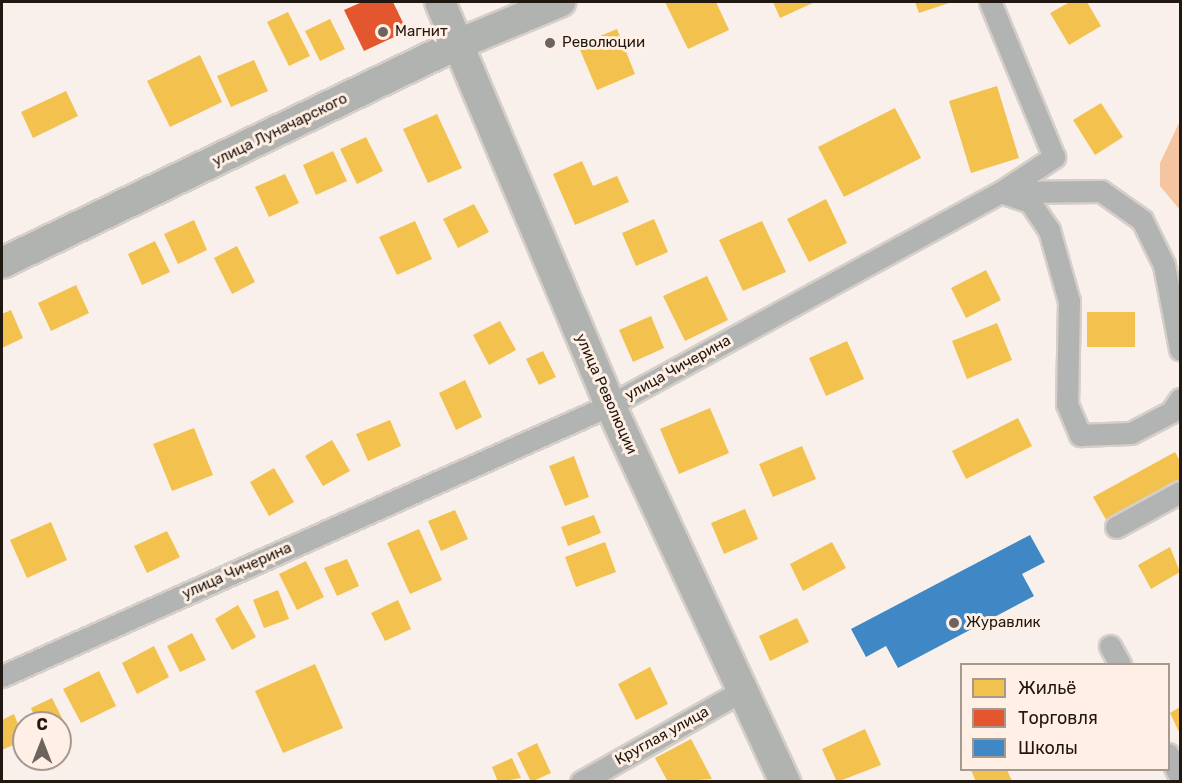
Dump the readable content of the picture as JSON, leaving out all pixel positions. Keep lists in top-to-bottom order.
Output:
{
  "streets": {
    "street": [
      "улица Луначарского",
      "улица Чичерина",
      "улица Революции",
      "Круглая улица"
    ]
  },
  "crossings": [
    ["улица Луначарского", "улица Революции"],
    ["улица Чичерина", "улица Революции"],
    ["улица Революции", "Круглая улица"]
  ],
  "places": ["Магнит", "Революции", "Журавлик"],
  "legend": ["Жильё", "Торговля", "Школы"],
  "north": "top"
}
